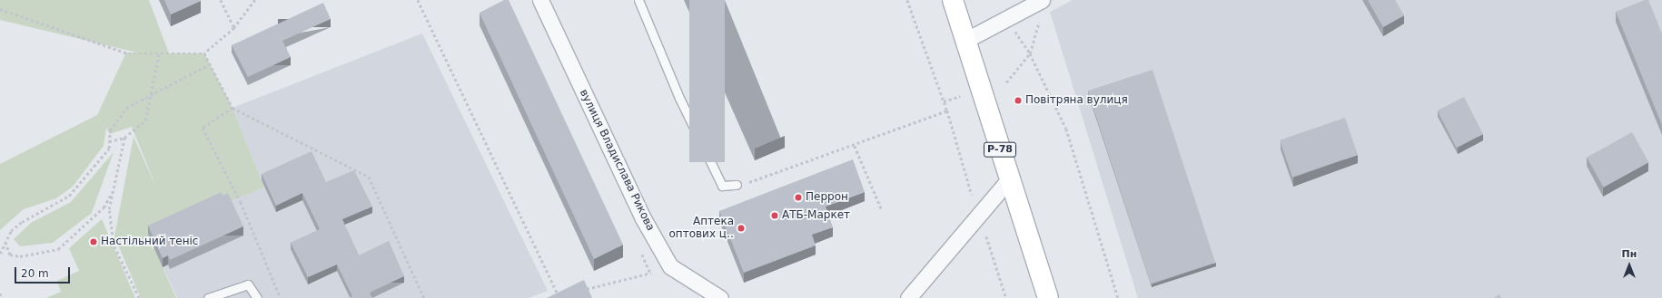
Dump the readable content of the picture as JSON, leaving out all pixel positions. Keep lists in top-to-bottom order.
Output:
{
  "streets": {
    "highway": ["Р-78"],
    "street": ["вулиця Владислава Рикова"]
  },
  "places": [
    "Повітряна вулиця",
    "Перрон",
    "АТБ-Маркет",
    "Аптека оптових ц‥",
    "Настільний теніс"
  ],
  "scale_bar": "20 m",
  "north": "top"
}
